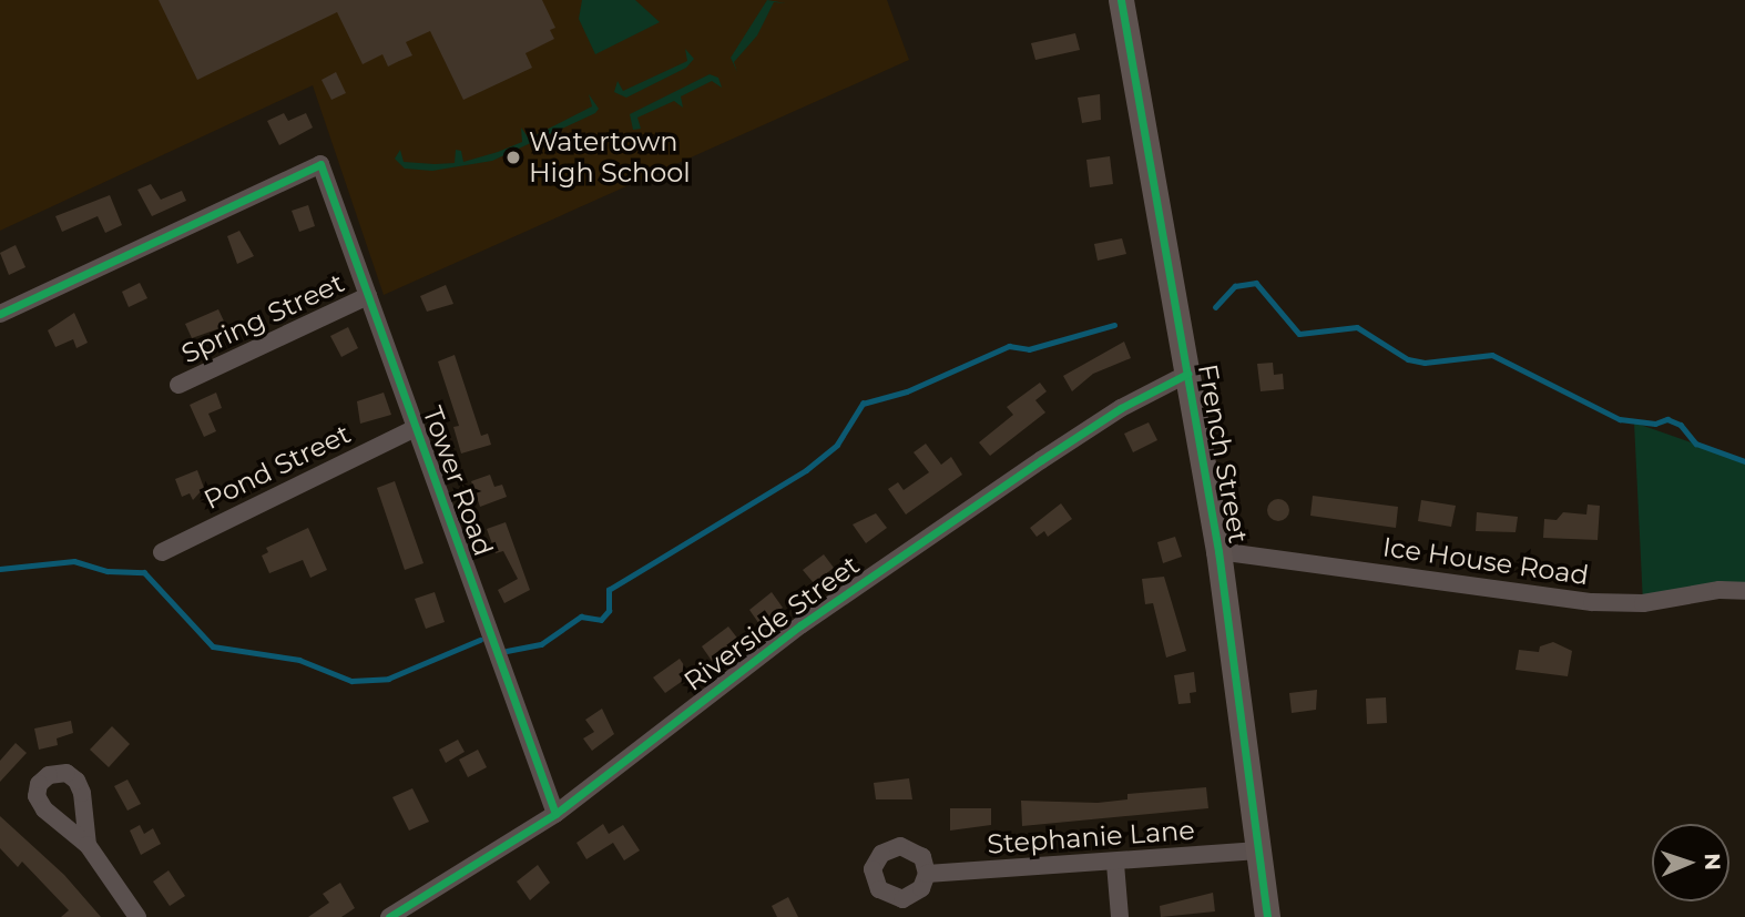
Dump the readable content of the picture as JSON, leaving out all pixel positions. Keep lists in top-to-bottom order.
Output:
{
  "streets": {
    "street": [
      "Spring Street",
      "French Street",
      "Pond Street",
      "Tower Road",
      "Ice House Road",
      "Riverside Street",
      "Stephanie Lane"
    ]
  },
  "crossings": [
    ["Spring Street", "Tower Road"],
    ["French Street", "Ice House Road"],
    ["French Street", "Riverside Street"],
    ["French Street", "Stephanie Lane"],
    ["Pond Street", "Tower Road"],
    ["Tower Road", "Riverside Street"]
  ],
  "places": ["Watertown High School"],
  "north": "right"
}
